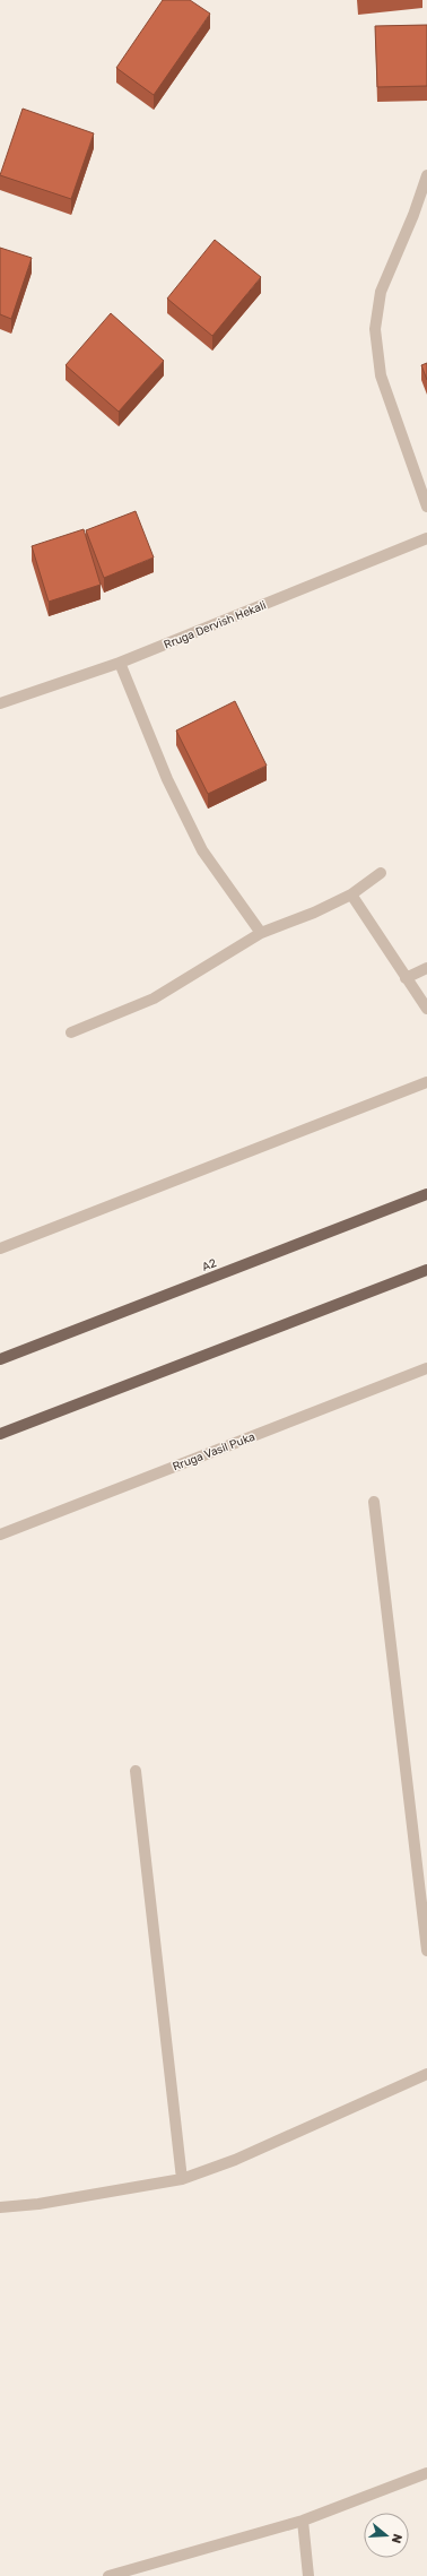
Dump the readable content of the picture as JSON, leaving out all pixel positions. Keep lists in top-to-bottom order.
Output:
{
  "streets": {
    "main road": ["A2"],
    "street": ["Rruga Dervish Hekali", "Rruga Vasil Puka"]
  },
  "north": "right"
}
